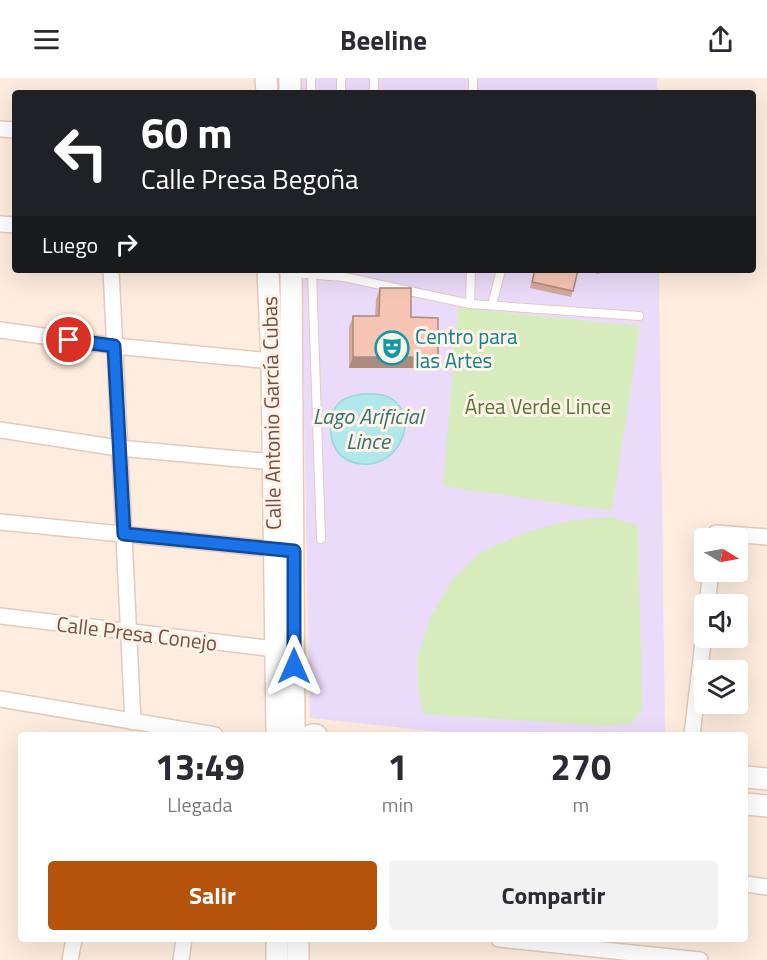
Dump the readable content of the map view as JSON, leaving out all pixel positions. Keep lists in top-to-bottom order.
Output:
{
  "streets": {
    "street": ["Calle Antonio García Cubas", "Calle Presa Conejo"]
  },
  "crossings": [
    ["Calle Antonio García Cubas", "Calle Presa Conejo"]
  ],
  "water": ["Lago Arificial Lince"],
  "parks": ["Área Verde Lince"],
  "places": {
    "theatre": ["Centro para las Artes"]
  },
  "north": "right",
  "page": {
    "header": "Beeline",
    "turn": ["60 m", "Calle Presa Begoña"],
    "then": "Luego",
    "eta": [
      "13:49",
      "Llegada",
      "1",
      "min",
      "270",
      "m"
    ],
    "buttons": ["Salir", "Compartir"]
  }
}
